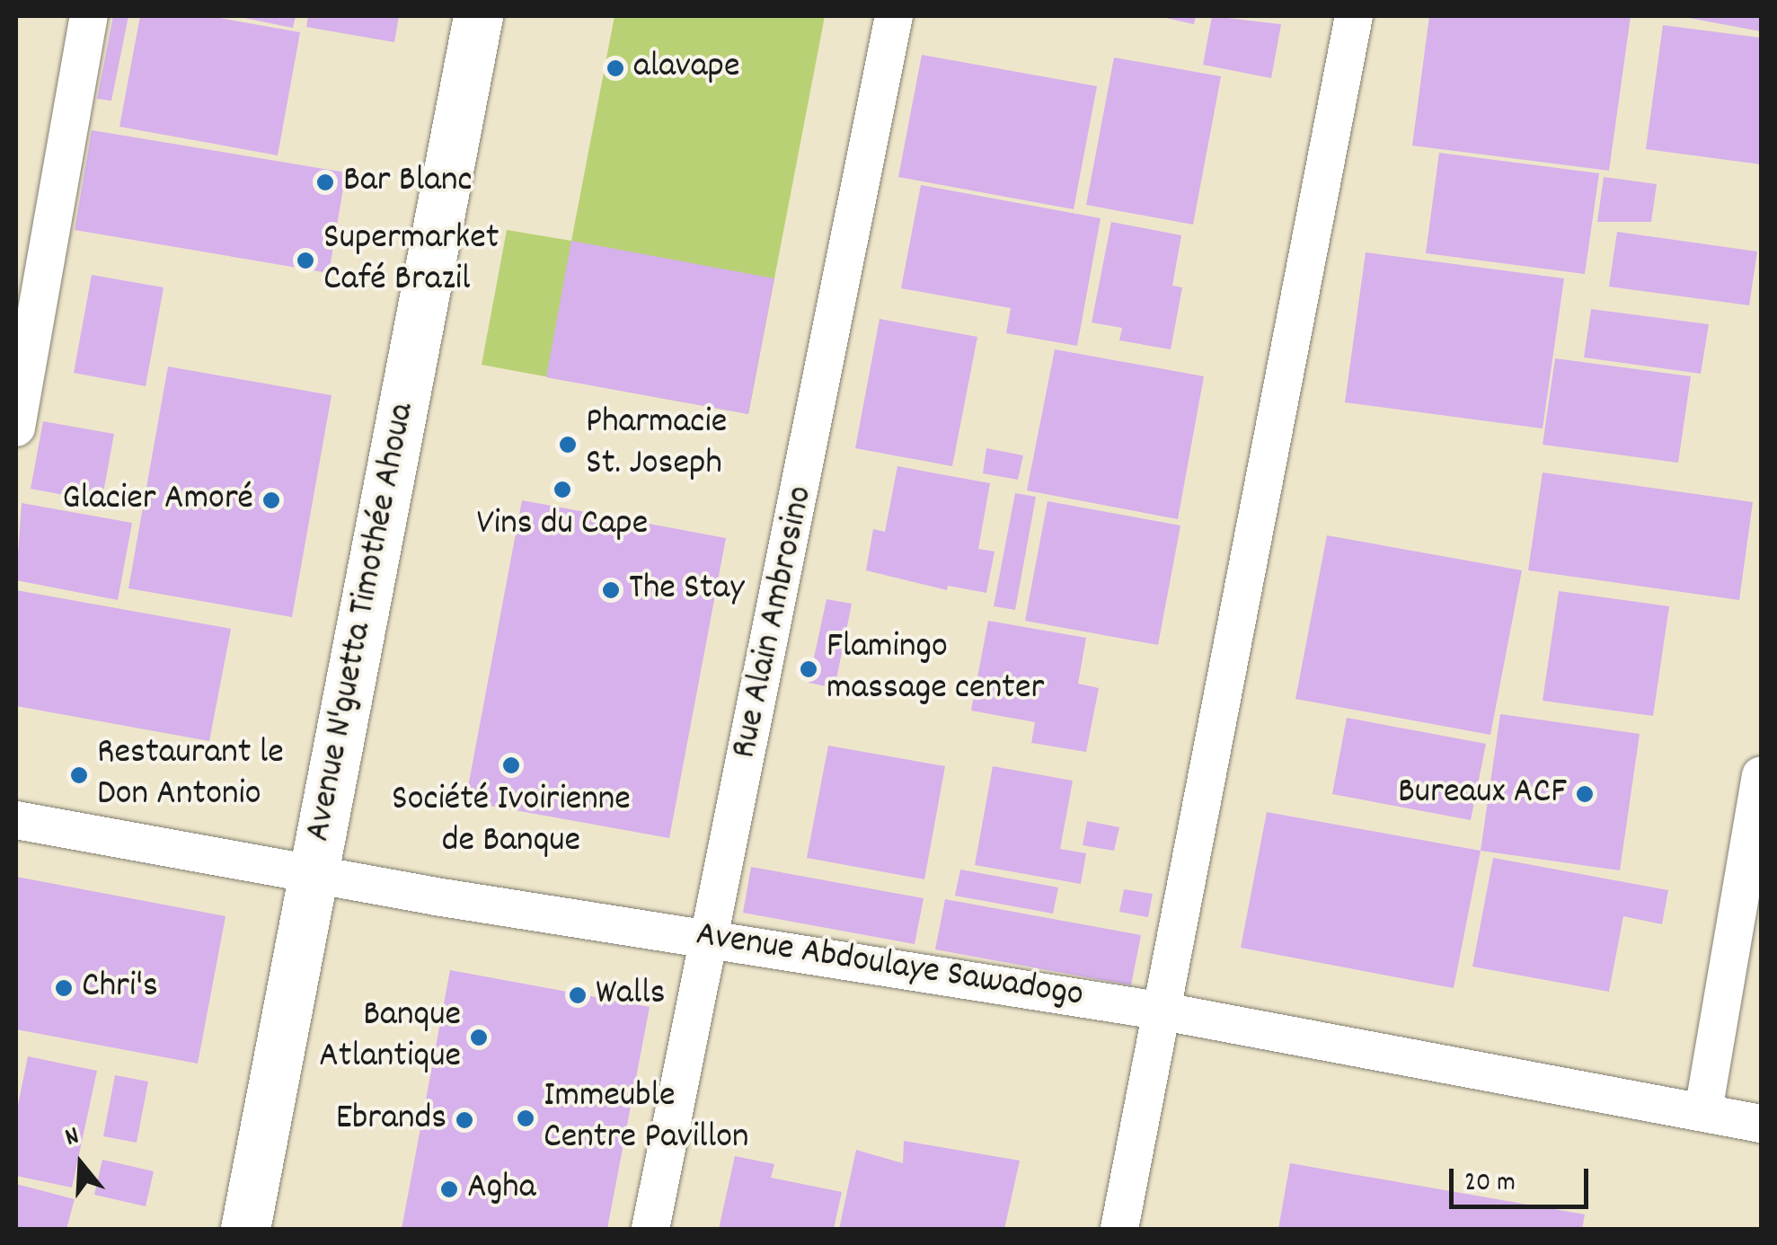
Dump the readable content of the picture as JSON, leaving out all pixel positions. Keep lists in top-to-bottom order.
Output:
{
  "streets": {
    "street": ["Avenue N'guetta Timothée Ahoua", "Rue Alain Ambrosino", "Avenue Abdoulaye Sawadogo"]
  },
  "crossings": [
    ["Avenue N'guetta Timothée Ahoua", "Avenue Abdoulaye Sawadogo"],
    ["Rue Alain Ambrosino", "Avenue Abdoulaye Sawadogo"]
  ],
  "places": [
    "alavape",
    "Bar Blanc",
    "Supermarket Café Brazil",
    "Pharmacie St. Joseph",
    "Vins du Cape",
    "Glacier Amoré",
    "The Stay",
    "Flamingo massage center",
    "Société Ivoirienne de Banque",
    "Restaurant le Don Antonio",
    "Bureaux ACF",
    "Chri's",
    "Walls",
    "Banque Atlantique",
    "Immeuble Centre Pavillon",
    "Ebrands",
    "Agha"
  ],
  "scale_bar": "20 m",
  "north": "top"
}
